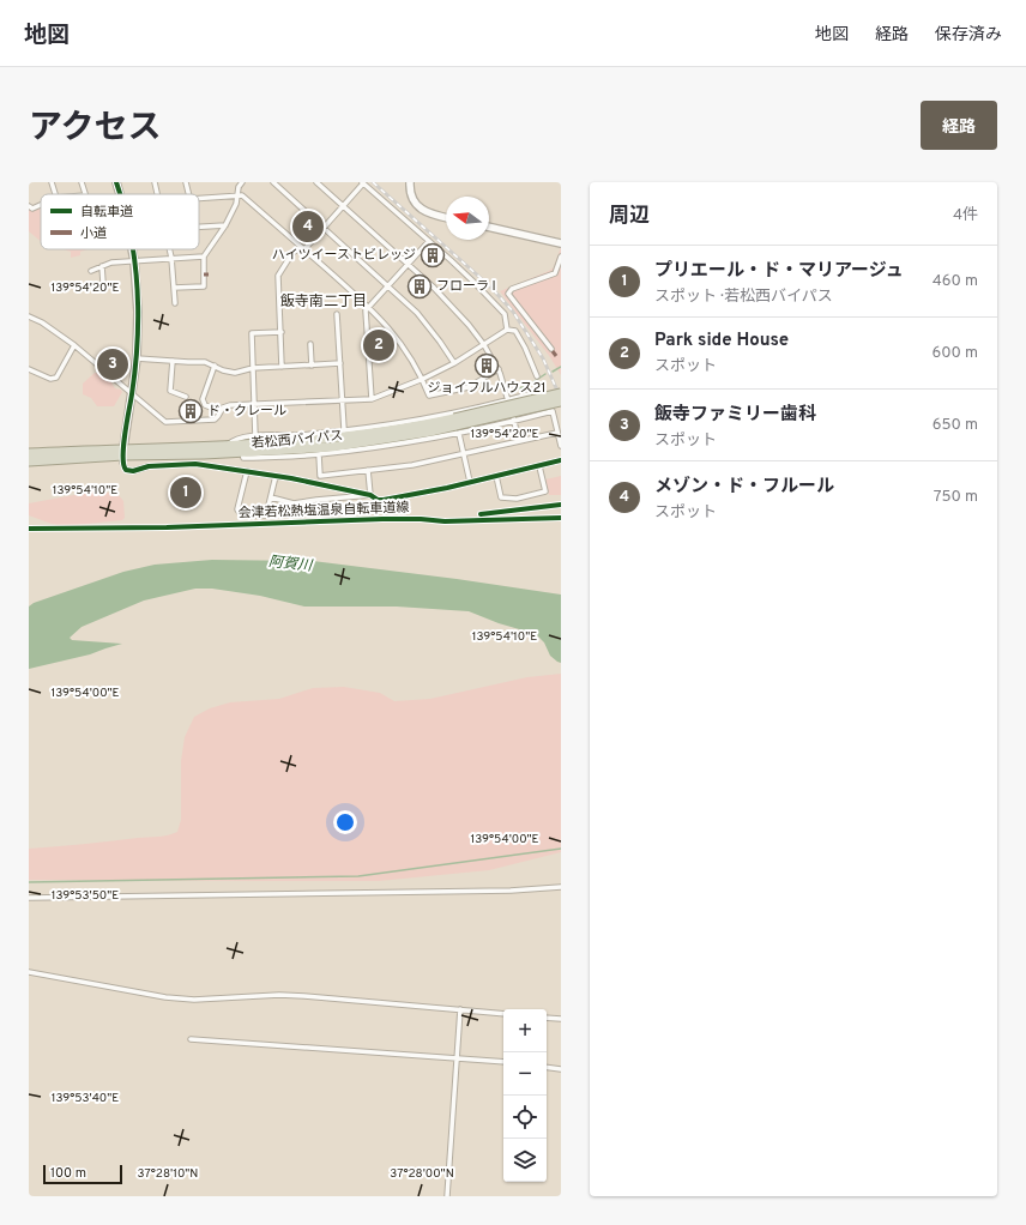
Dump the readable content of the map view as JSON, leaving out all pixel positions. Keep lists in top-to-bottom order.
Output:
{
  "streets": {
    "highway": ["若松西バイパス"],
    "cycle path": ["会津若松熱塩温泉自転車道線"]
  },
  "districts": ["飯寺南二丁目"],
  "water": ["阿賀川"],
  "places": {
    "building": [
      "ハイツイーストビレッジ",
      "フローラ I",
      "ジョイフルハウス21",
      "ド・クレール"
    ]
  },
  "legend": ["自転車道", "小道"],
  "scale_bar": "100 m",
  "north": "left",
  "page": {
    "header": "地図",
    "nav": ["地図", "経路", "保存済み"],
    "title": "アクセス",
    "buttons": "経路",
    "heading": ["周辺", "4件"],
    "pins": [
      "4",
      "2",
      "3",
      "1"
    ],
    "list": [
      {
        "mark": "1",
        "name": "プリエール・ド・マリアージュ",
        "note": "スポット · 若松西バイパス",
        "value": "460 m"
      },
      {
        "mark": "2",
        "name": "Park side House",
        "note": "スポット",
        "value": "600 m"
      },
      {
        "mark": "3",
        "name": "飯寺ファミリー歯科",
        "note": "スポット",
        "value": "650 m"
      },
      {
        "mark": "4",
        "name": "メゾン・ド・フルール",
        "note": "スポット",
        "value": "750 m"
      }
    ],
    "map_buttons": ["+", "−"],
    "scale": "100 m"
  },
  "coordinates": [
    "139°54'20\"E",
    "139°54'10\"E",
    "139°54'00\"E",
    "139°53'50\"E",
    "139°53'40\"E",
    "37°28'10\"N",
    "37°28'00\"N"
  ]
}
